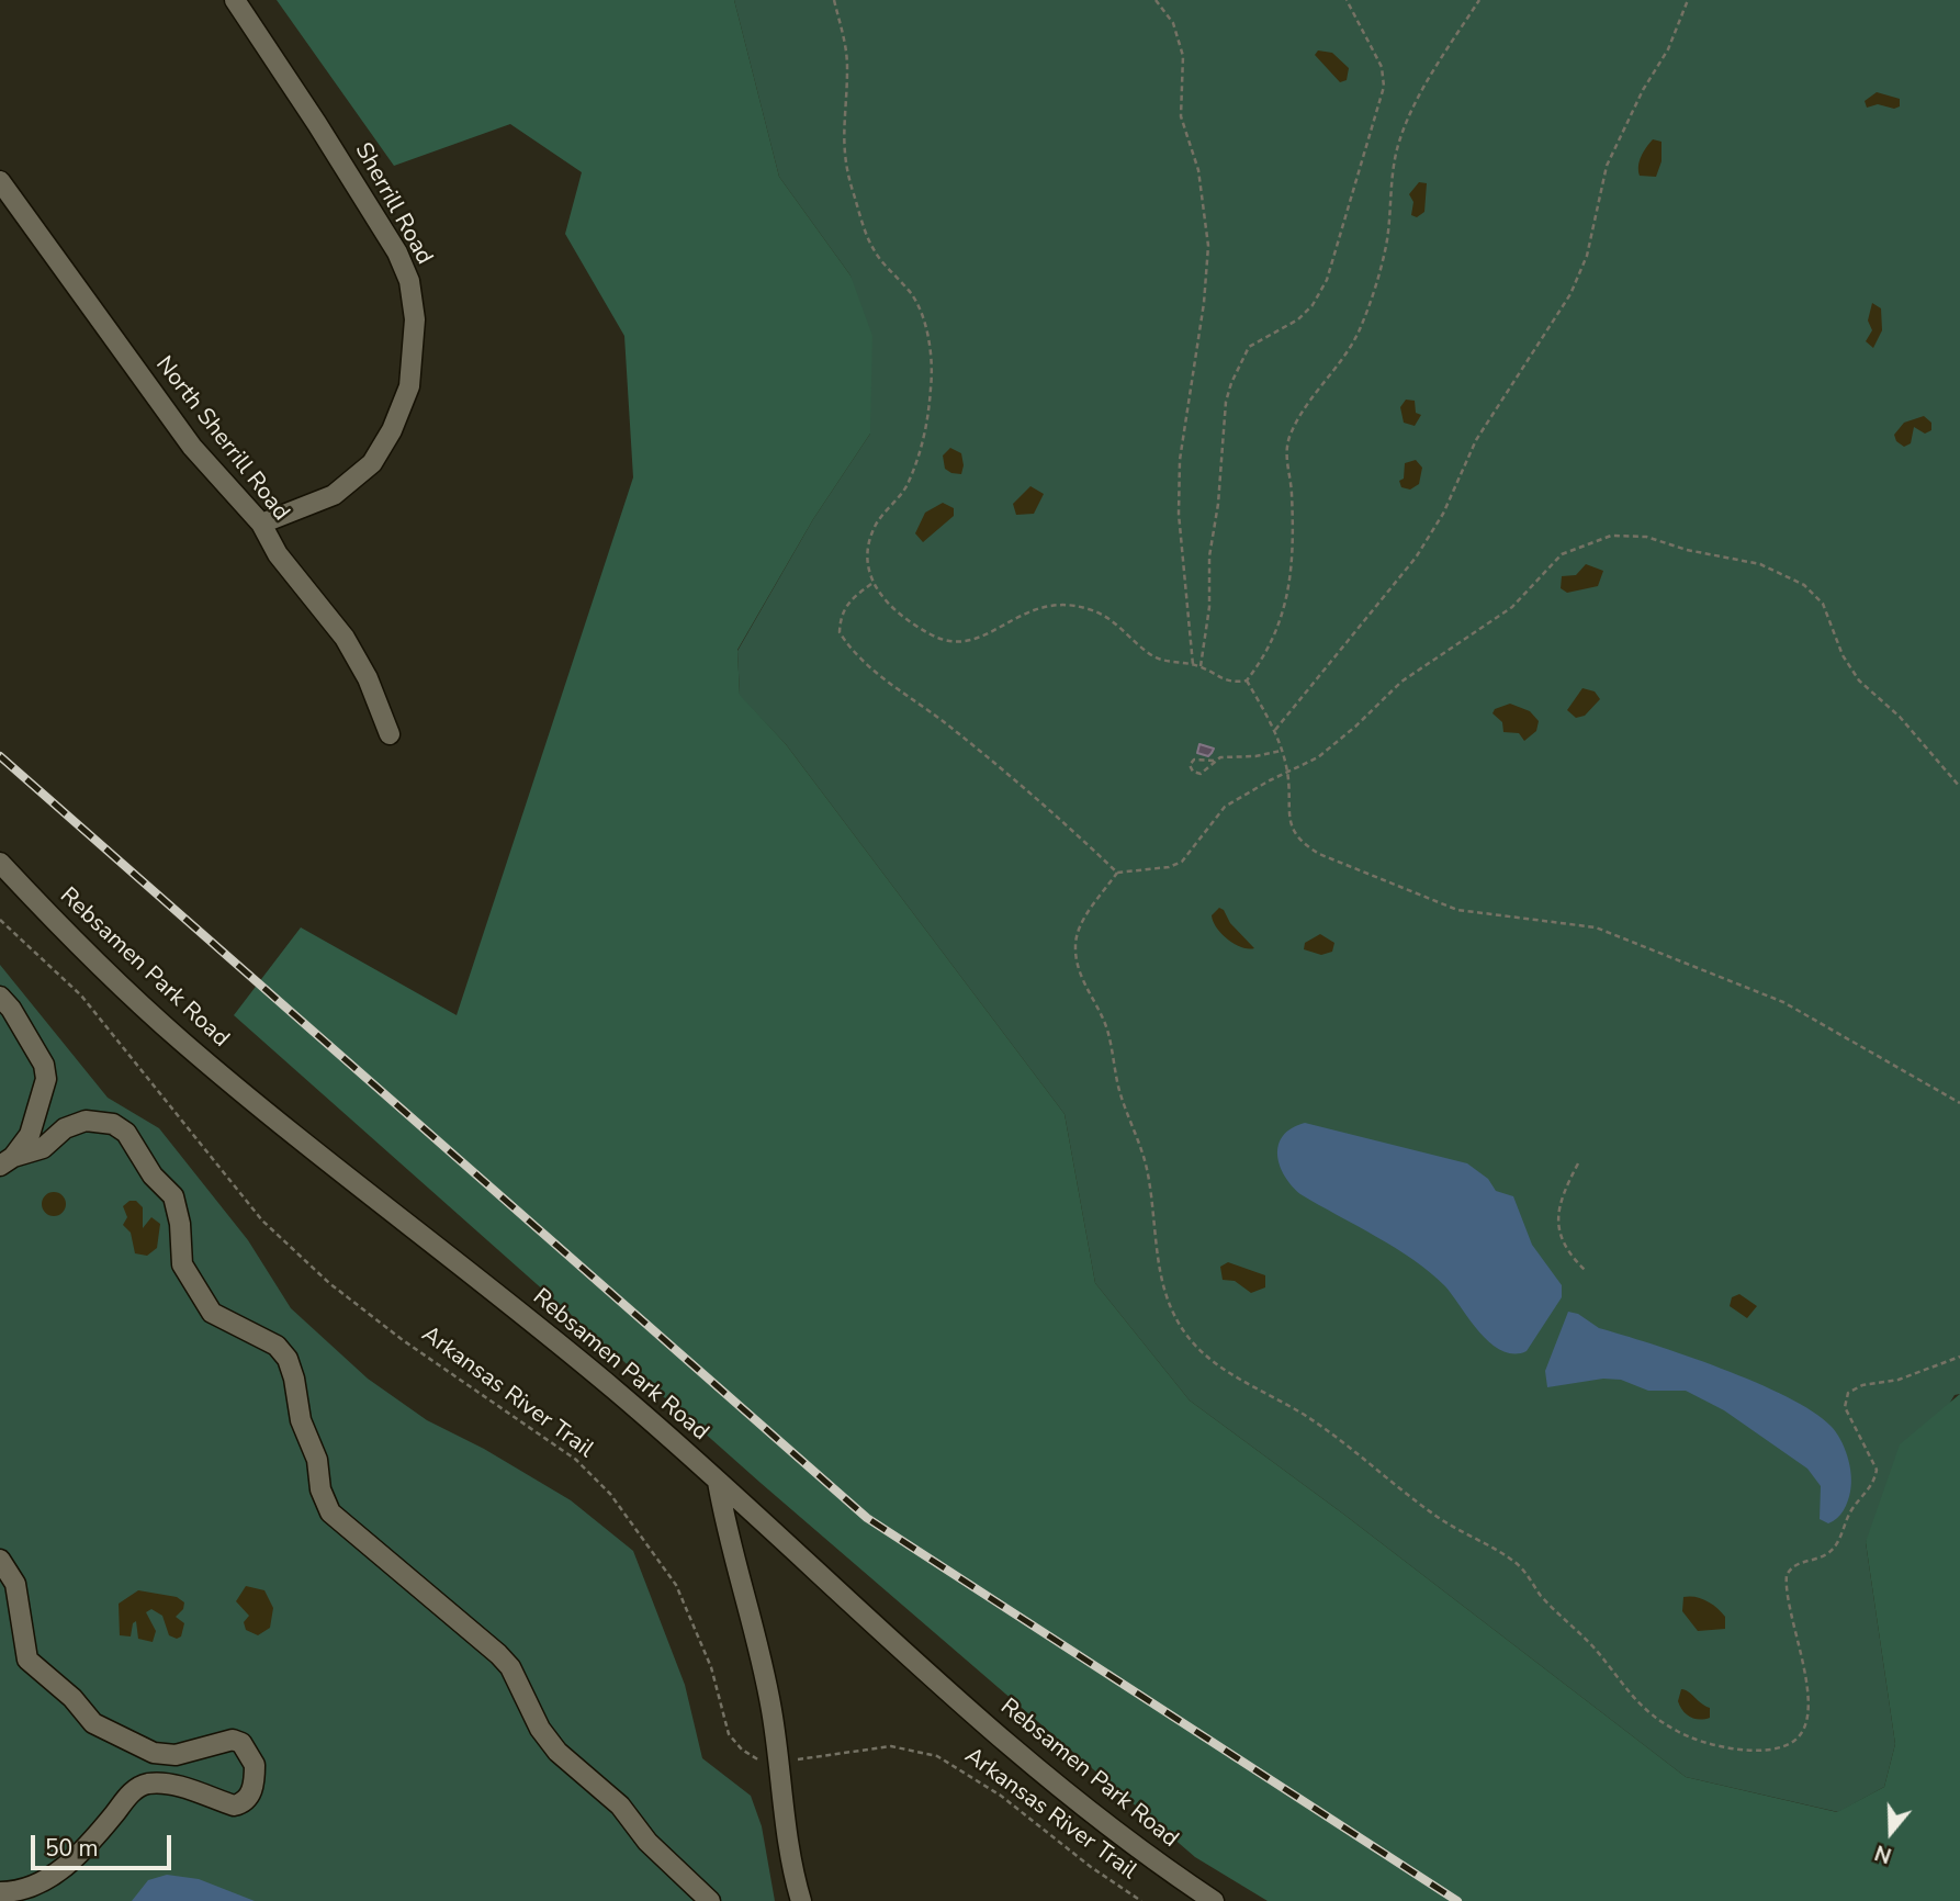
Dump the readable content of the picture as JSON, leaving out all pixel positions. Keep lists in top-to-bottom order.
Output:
{
  "streets": {
    "street": ["Sherrill Road", "North Sherrill Road", "Rebsamen Park Road"],
    "path": ["Arkansas River Trail"]
  },
  "crossings": [
    ["Sherrill Road", "North Sherrill Road"]
  ],
  "scale_bar": "50 m",
  "north": "bottom"
}
